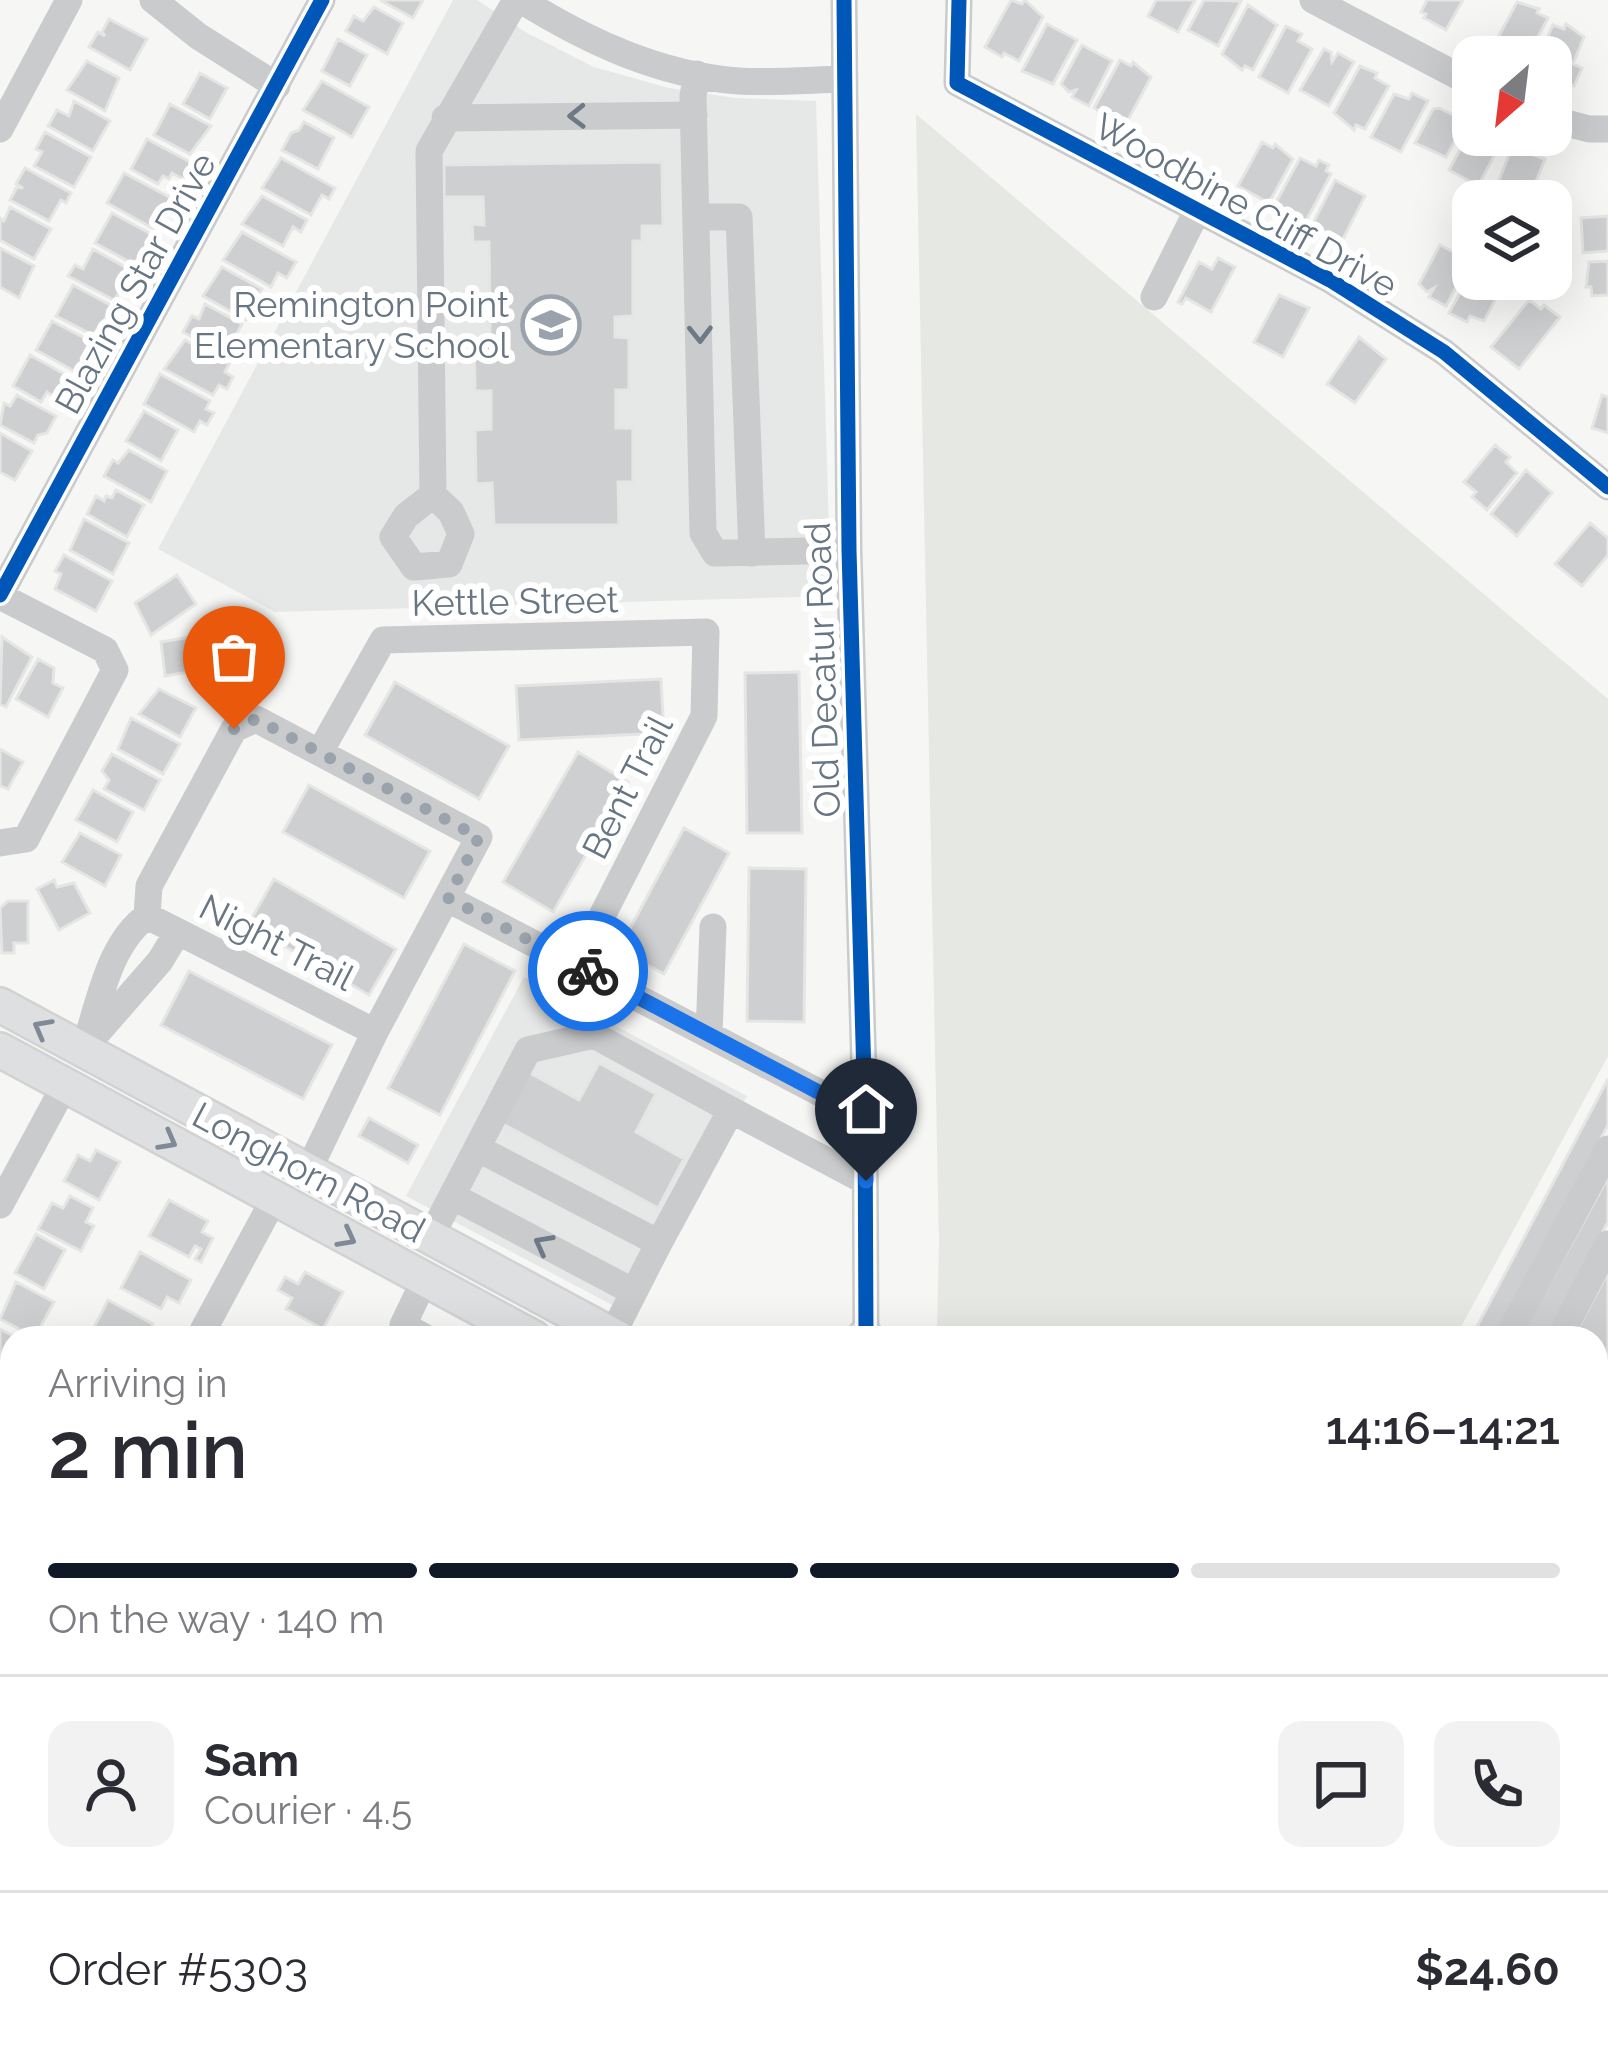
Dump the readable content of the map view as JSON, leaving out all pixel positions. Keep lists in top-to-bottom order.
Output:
{
  "streets": {
    "main road": ["Longhorn Road"],
    "street": [
      "Woodbine Cliff Drive",
      "Blazing Star Drive",
      "Kettle Street",
      "Old Decatur Road",
      "Bent Trail",
      "Night Trail"
    ]
  },
  "crossings": [
    ["Kettle Street", "Bent Trail"]
  ],
  "places": {
    "school or university": ["Remington Point Elementary School"]
  },
  "north": "bottom left",
  "page": {
    "heading": ["2 min", "Arriving in", "14:16–14:21"],
    "panel": [
      "Sam",
      "Courier · 4.5",
      "Order #5303",
      "$24.60"
    ],
    "bar": "On the way · 140 m"
  }
}
